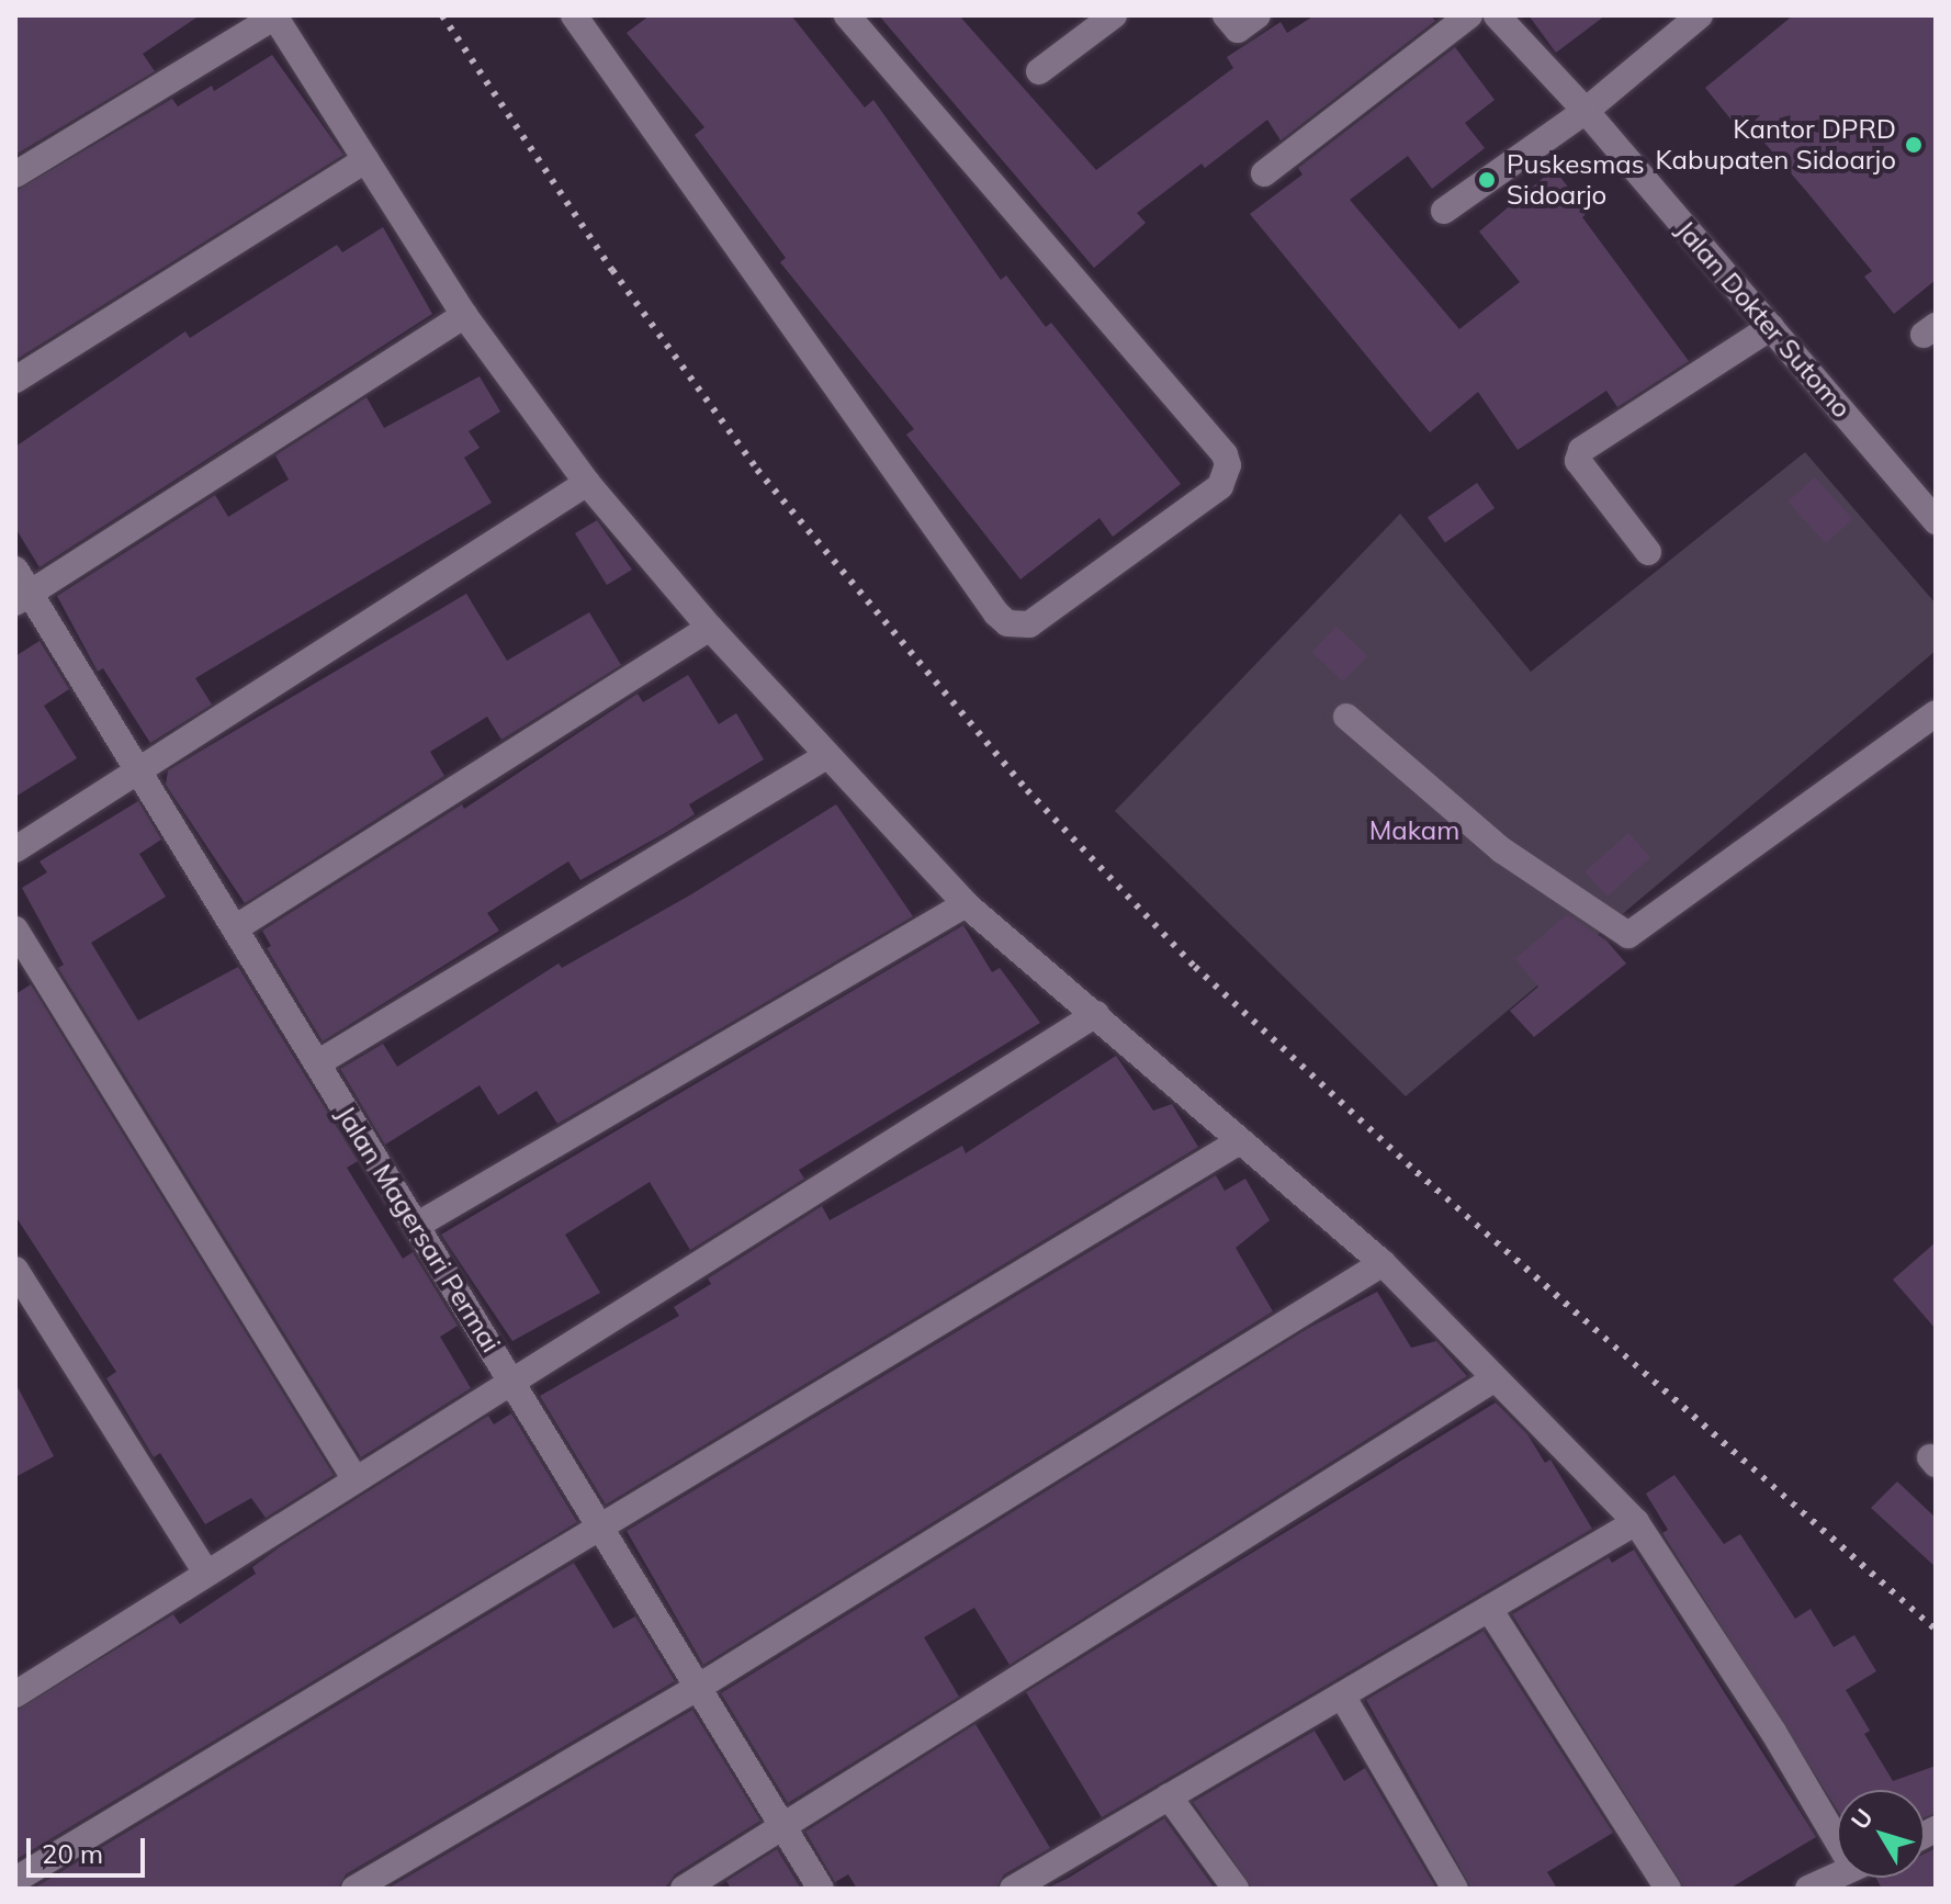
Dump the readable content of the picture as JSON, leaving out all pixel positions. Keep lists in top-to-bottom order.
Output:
{
  "streets": {
    "street": ["Jalan Dokter Sutomo", "Jalan Magersari Permai"]
  },
  "parks": ["Makam"],
  "places": ["Kantor DPRD Kabupaten Sidoarjo", "Puskesmas Sidoarjo"],
  "scale_bar": "20 m",
  "north": "top left"
}
